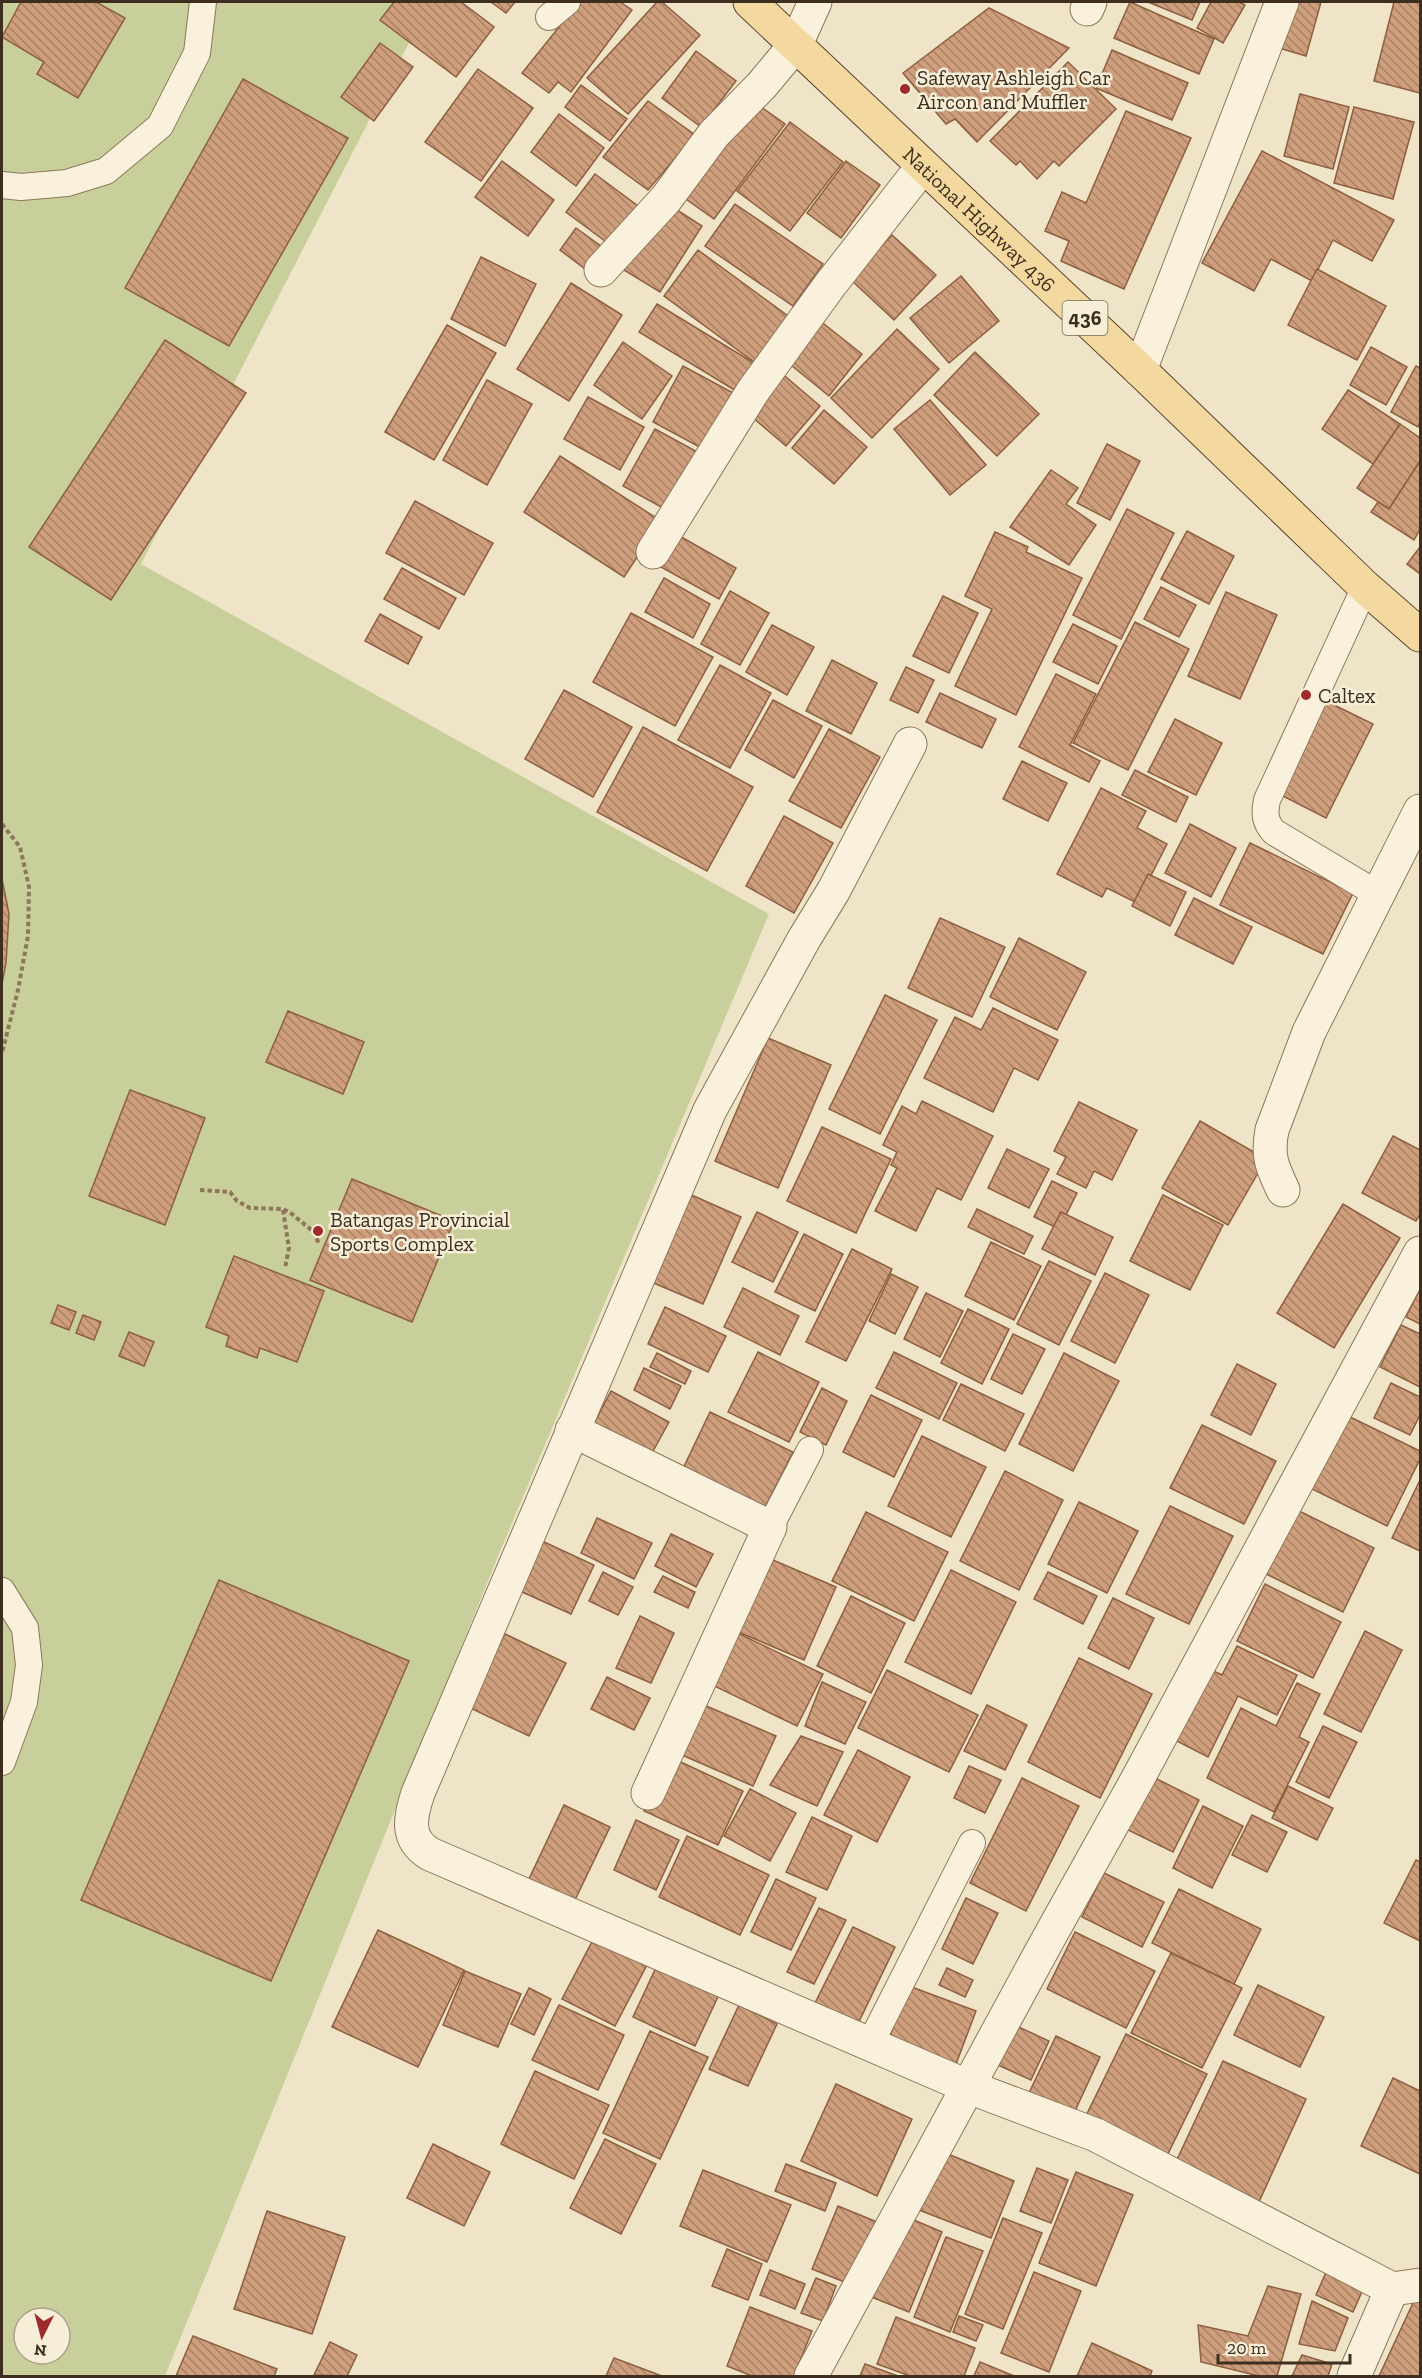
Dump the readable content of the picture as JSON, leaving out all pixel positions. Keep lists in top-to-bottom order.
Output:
{
  "streets": {
    "main road": ["National Highway 436", "436"]
  },
  "places": ["Safeway Ashleigh Car Aircon and Muffler", "Caltex", "Batangas Provincial Sports Complex"],
  "scale_bar": "20 m",
  "north": "bottom"
}
